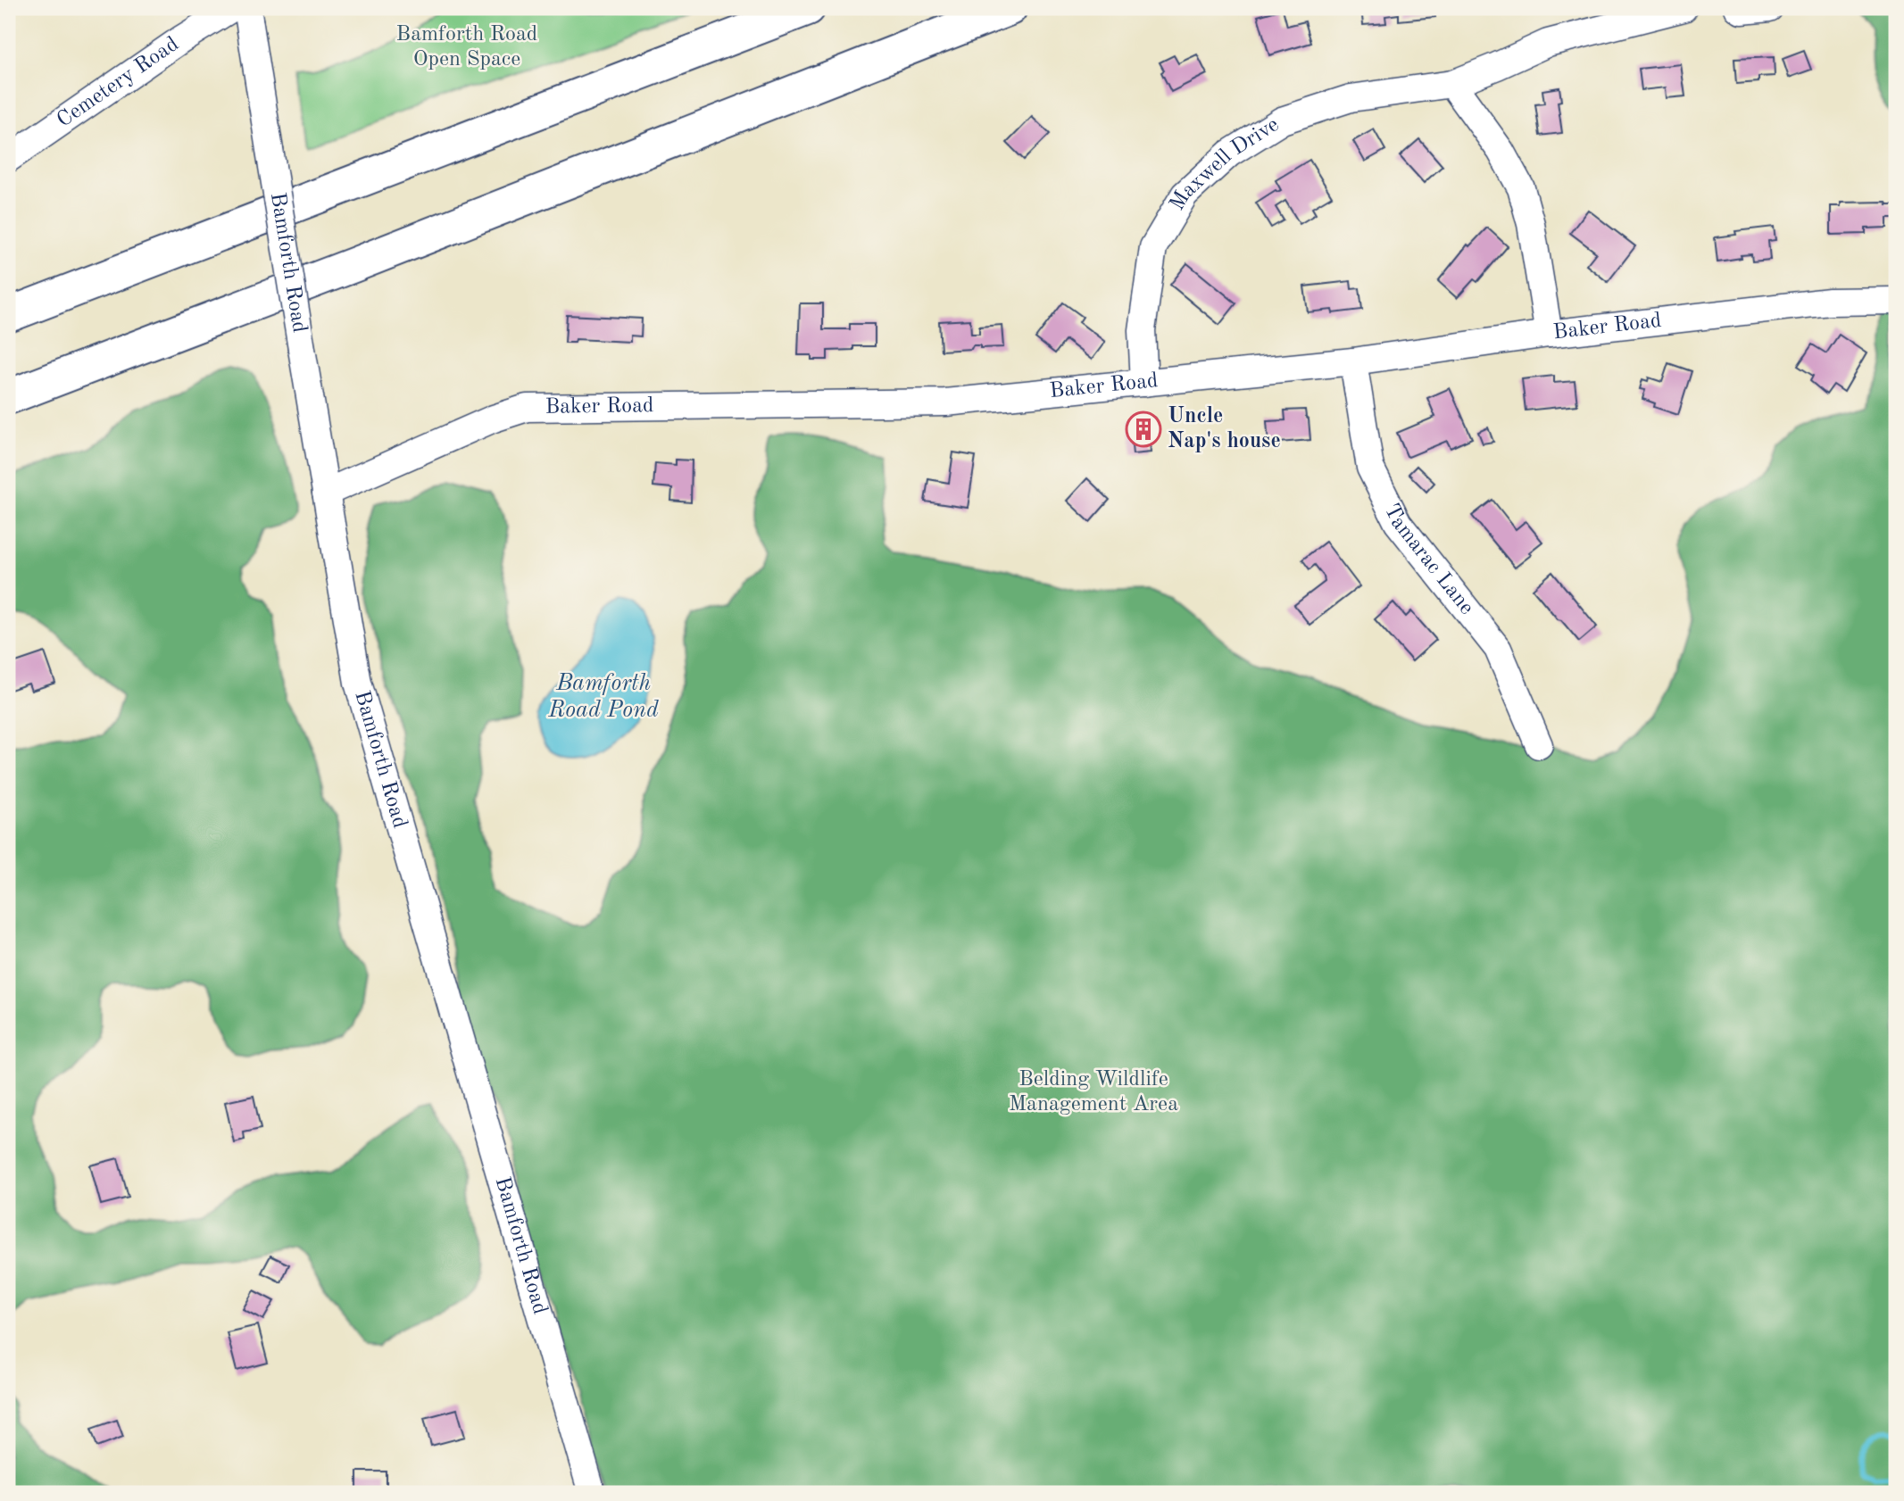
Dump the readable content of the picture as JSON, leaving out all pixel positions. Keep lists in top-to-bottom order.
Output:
{
  "streets": {
    "street": [
      "Cemetery Road",
      "Maxwell Drive",
      "Bamforth Road",
      "Baker Road",
      "Tamarac Lane"
    ]
  },
  "crossings": [
    ["Maxwell Drive", "Baker Road"],
    ["Bamforth Road", "Baker Road"],
    ["Baker Road", "Tamarac Lane"]
  ],
  "water": ["Bamforth Road Pond"],
  "parks": ["Bamforth Road Open Space", "Belding Wildlife Management Area"],
  "places": {
    "building": ["Uncle Nap's house"]
  }
}
